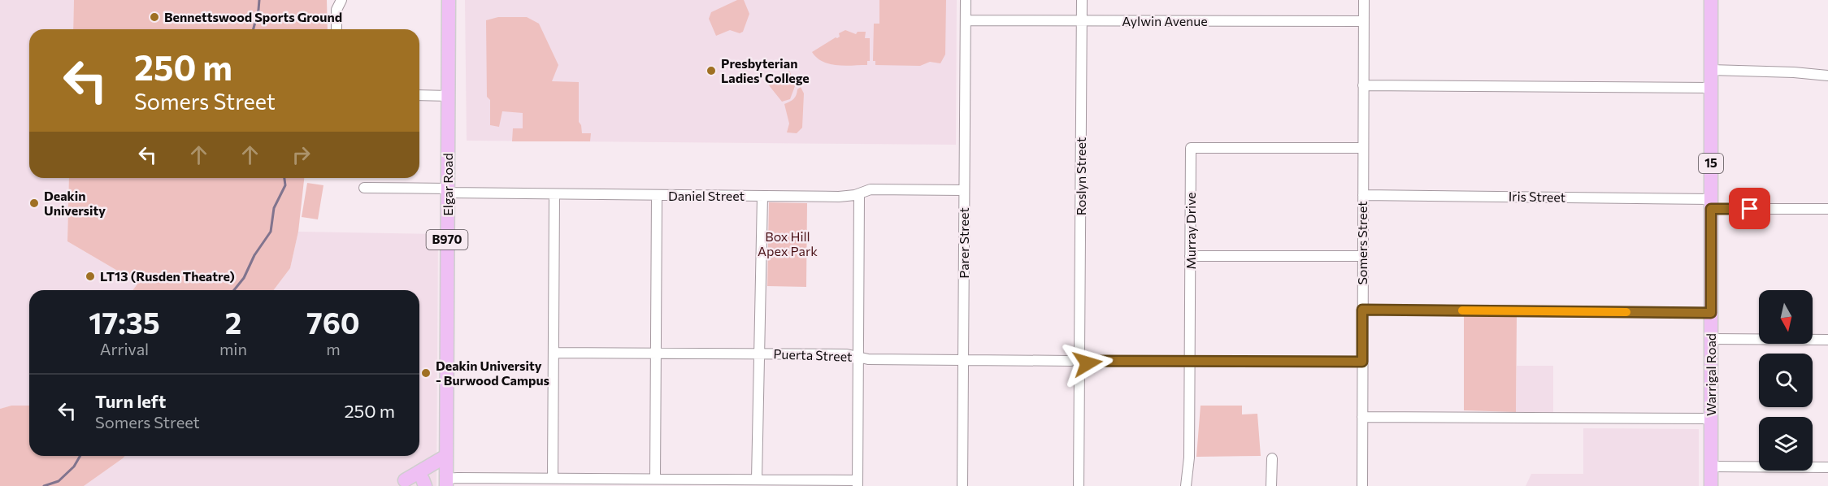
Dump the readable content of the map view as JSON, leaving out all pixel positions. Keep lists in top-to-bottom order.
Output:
{
  "streets": {
    "main road": [
      "15",
      "Elgar Road",
      "B970",
      "Warrigal Road"
    ],
    "street": [
      "Aylwin Avenue",
      "Roslyn Street",
      "Daniel Street",
      "Iris Street",
      "Murray Drive",
      "Parer Street",
      "Somers Street",
      "Puerta Street"
    ]
  },
  "crossings": [
    ["Aylwin Avenue", "Roslyn Street"],
    ["Aylwin Avenue", "Parer Street"],
    ["Aylwin Avenue", "Somers Street"],
    ["Roslyn Street", "Puerta Street"],
    ["Elgar Road", "Daniel Street"],
    ["Daniel Street", "Parer Street"],
    ["Iris Street", "Somers Street"],
    ["Iris Street", "Warrigal Road"],
    ["Murray Drive", "Somers Street"],
    ["Parer Street", "Puerta Street"]
  ],
  "parks": ["Box Hill Apex Park"],
  "places": [
    "Bennettswood Sports Ground",
    "Presbyterian Ladies' College",
    "Deakin University",
    "LT13 (Rusden Theatre)",
    "Deakin University - Burwood Campus"
  ],
  "north": "bottom",
  "page": {
    "turn": ["250 m", "Somers Street"],
    "eta": [
      "17:35",
      "Arrival",
      "2",
      "min",
      "760",
      "m"
    ],
    "list": [
      {
        "name": "Turn left",
        "note": "Somers Street",
        "value": "250 m"
      }
    ]
  }
}
